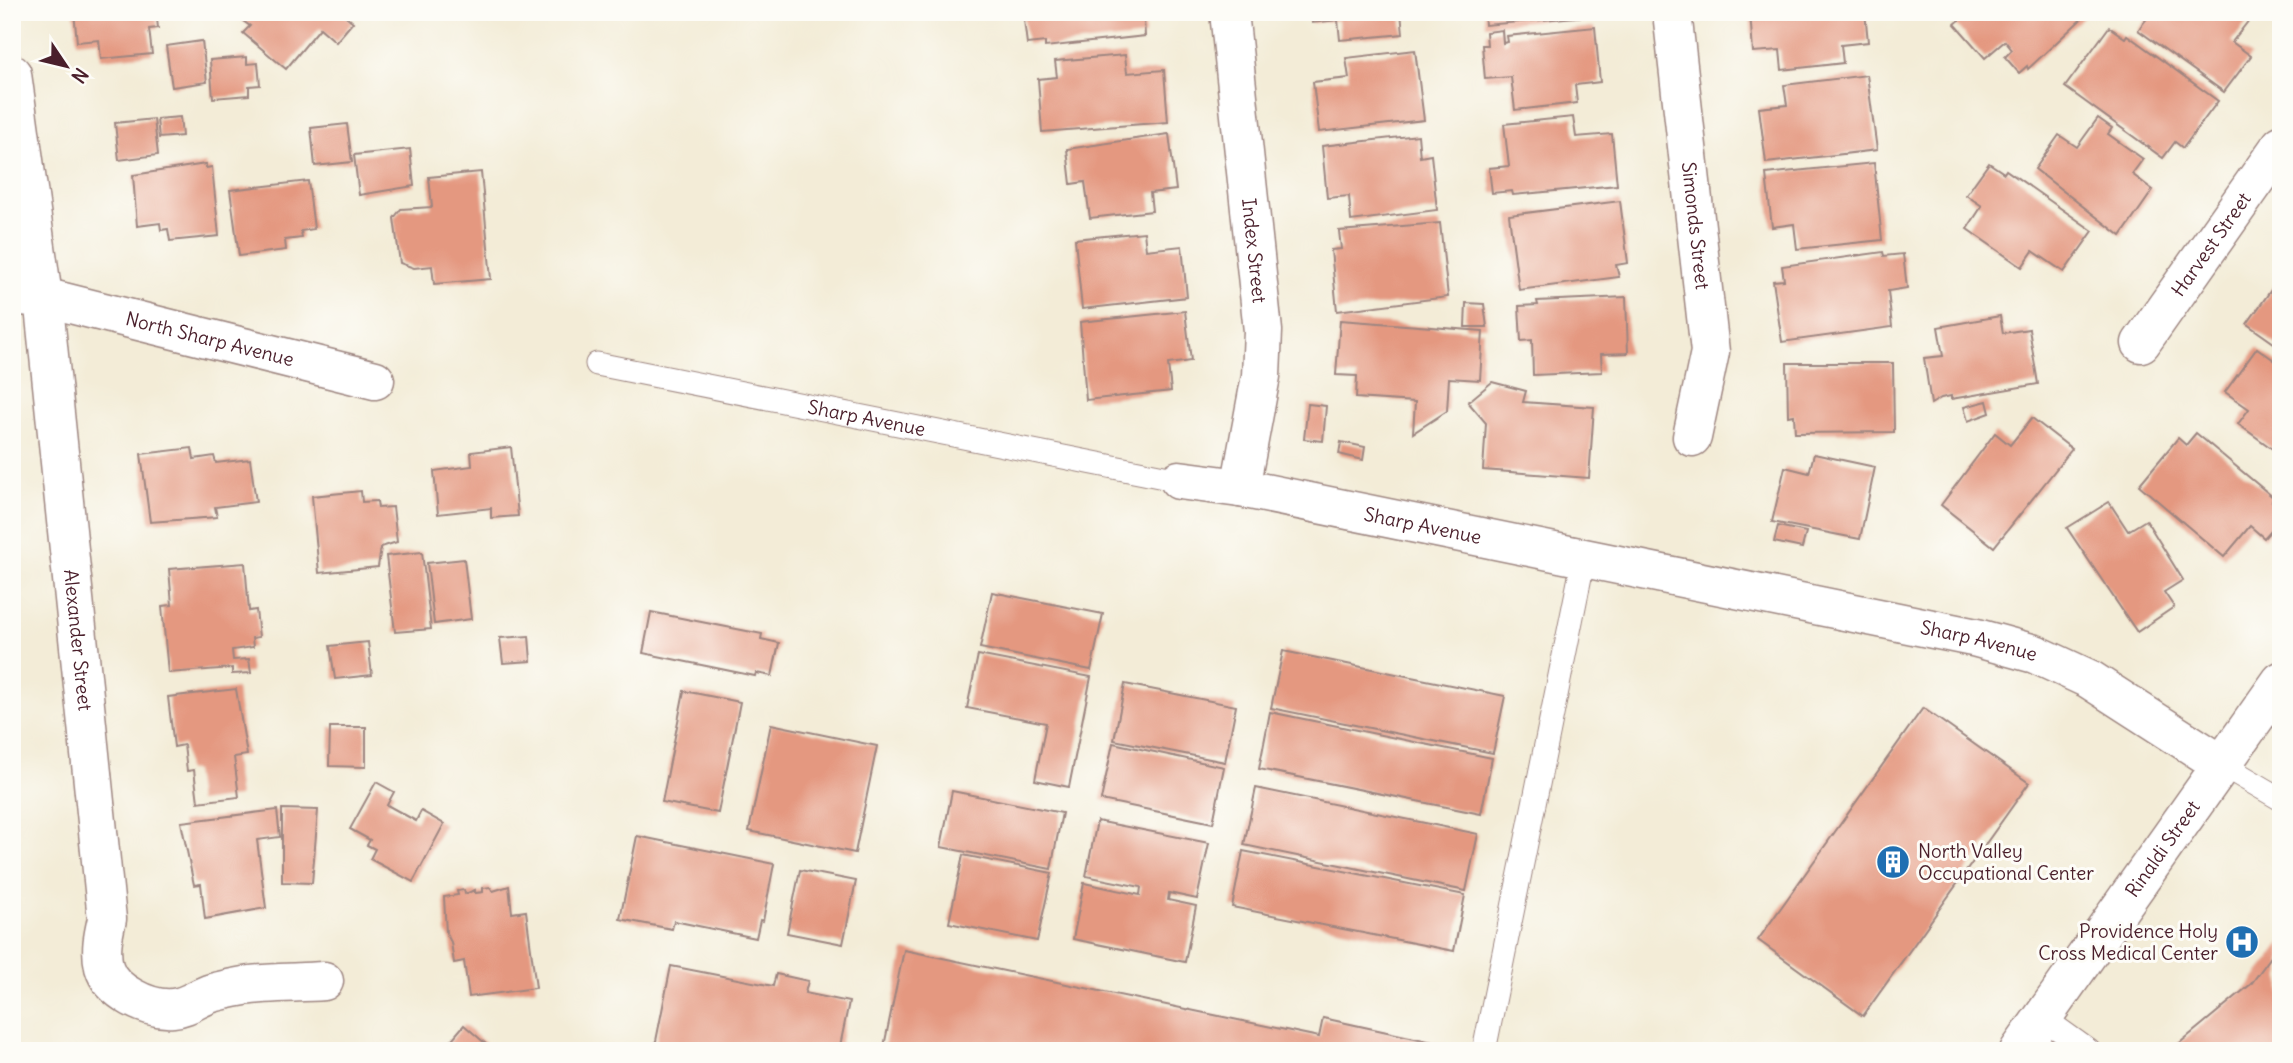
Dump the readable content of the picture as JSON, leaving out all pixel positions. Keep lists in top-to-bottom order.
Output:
{
  "streets": {
    "street": [
      "Simonds Street",
      "Harvest Street",
      "Index Street",
      "North Sharp Avenue",
      "Sharp Avenue",
      "Alexander Street",
      "Rinaldi Street"
    ]
  },
  "crossings": [
    ["Index Street", "Sharp Avenue"],
    ["North Sharp Avenue", "Alexander Street"],
    ["Sharp Avenue", "Rinaldi Street"]
  ],
  "places": {
    "building": ["North Valley Occupational Center"],
    "hospital": ["Providence Holy Cross Medical Center"]
  },
  "north": "bottom right"
}
